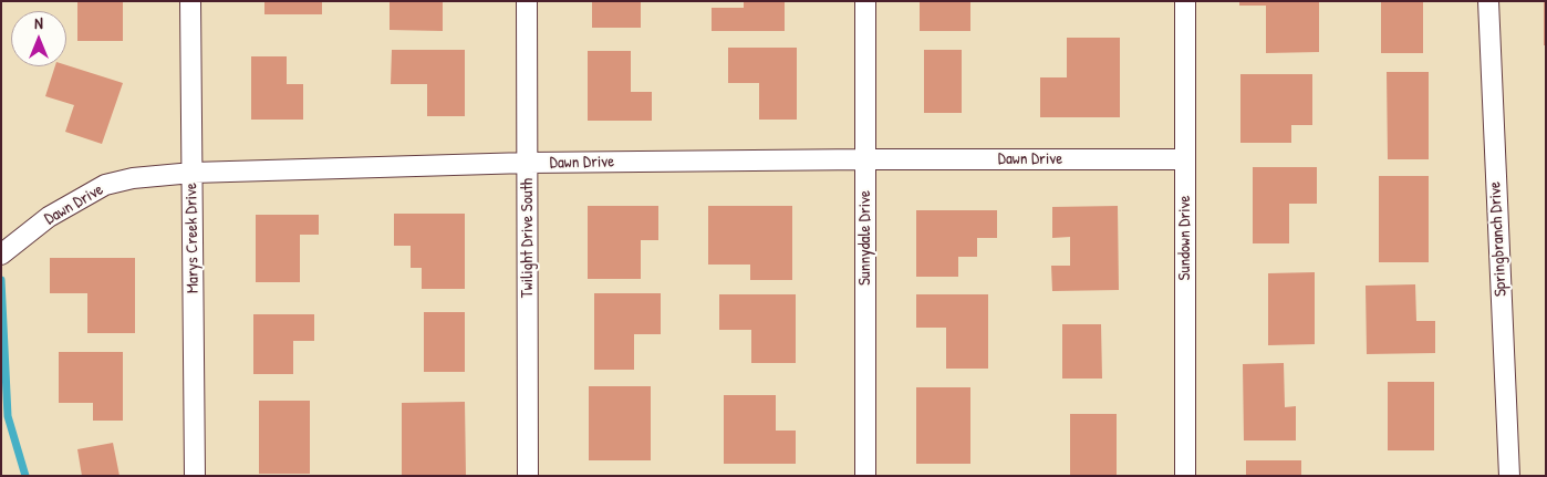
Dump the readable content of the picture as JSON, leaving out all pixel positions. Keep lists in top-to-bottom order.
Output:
{
  "streets": {
    "street": [
      "Dawn Drive",
      "Marys Creek Drive",
      "Twilight Drive South",
      "Sunnydale Drive",
      "Sundown Drive",
      "Springbranch Drive"
    ]
  },
  "crossings": [
    ["Dawn Drive", "Marys Creek Drive"],
    ["Dawn Drive", "Twilight Drive South"],
    ["Dawn Drive", "Sunnydale Drive"],
    ["Dawn Drive", "Sundown Drive"]
  ],
  "north": "top"
}
